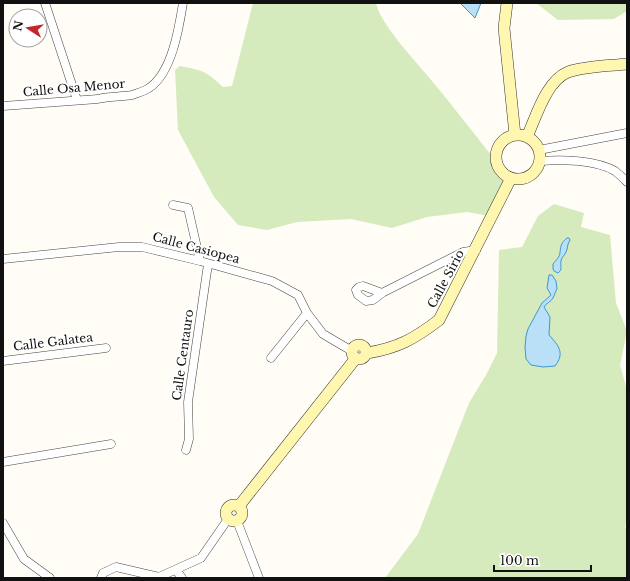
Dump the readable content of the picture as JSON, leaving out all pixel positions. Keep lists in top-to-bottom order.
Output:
{
  "streets": {
    "street": [
      "Calle Osa Menor",
      "Calle Casiopea",
      "Calle Sirio",
      "Calle Galatea",
      "Calle Centauro"
    ]
  },
  "crossings": [
    ["Calle Casiopea", "Calle Sirio"],
    ["Calle Casiopea", "Calle Centauro"]
  ],
  "scale_bar": "100 m",
  "north": "left"
}
